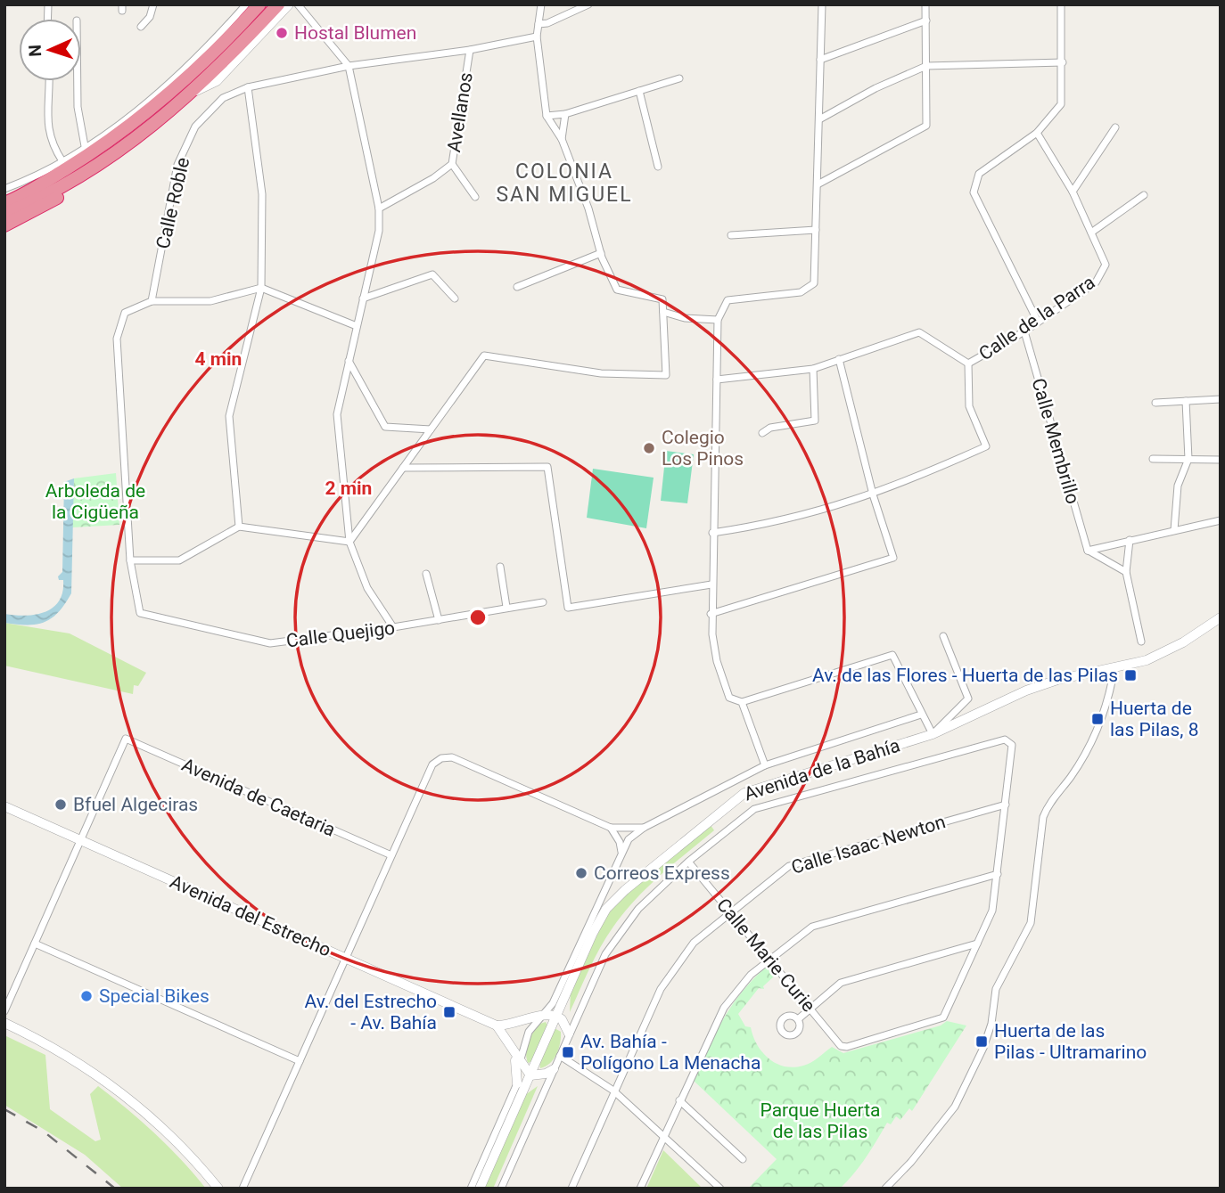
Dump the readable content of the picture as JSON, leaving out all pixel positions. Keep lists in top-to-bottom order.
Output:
{
  "streets": {
    "street": [
      "Avellanos",
      "Calle Roble",
      "Calle de la Parra",
      "Calle Membrillo",
      "Calle Quejigo",
      "Avenida de la Bahía",
      "Avenida de Caetaria",
      "Calle Isaac Newton",
      "Avenida del Estrecho",
      "Calle Marie Curie"
    ]
  },
  "crossings": [
    ["Avellanos", "Calle Roble"],
    ["Calle de la Parra", "Calle Membrillo"],
    ["Avenida de Caetaria", "Avenida del Estrecho"],
    ["Calle Isaac Newton", "Calle Marie Curie"]
  ],
  "districts": ["COLONIA SAN MIGUEL"],
  "parks": ["Arboleda de la Cigüeña", "Parque Huerta de las Pilas"],
  "places": {
    "other": [
      "Hostal Blumen",
      "Colegio Los Pinos",
      "Bfuel Algeciras",
      "Correos Express",
      "Special Bikes"
    ],
    "transit": [
      "Av. de las Flores - Huerta de las Pilas",
      "Huerta de las Pilas, 8",
      "Av. del Estrecho - Av. Bahía",
      "Huerta de las Pilas - Ultramarino",
      "Av. Bahía - Polígono La Menacha"
    ]
  },
  "north": "left",
  "rings": ["4 min", "2 min"]
}
